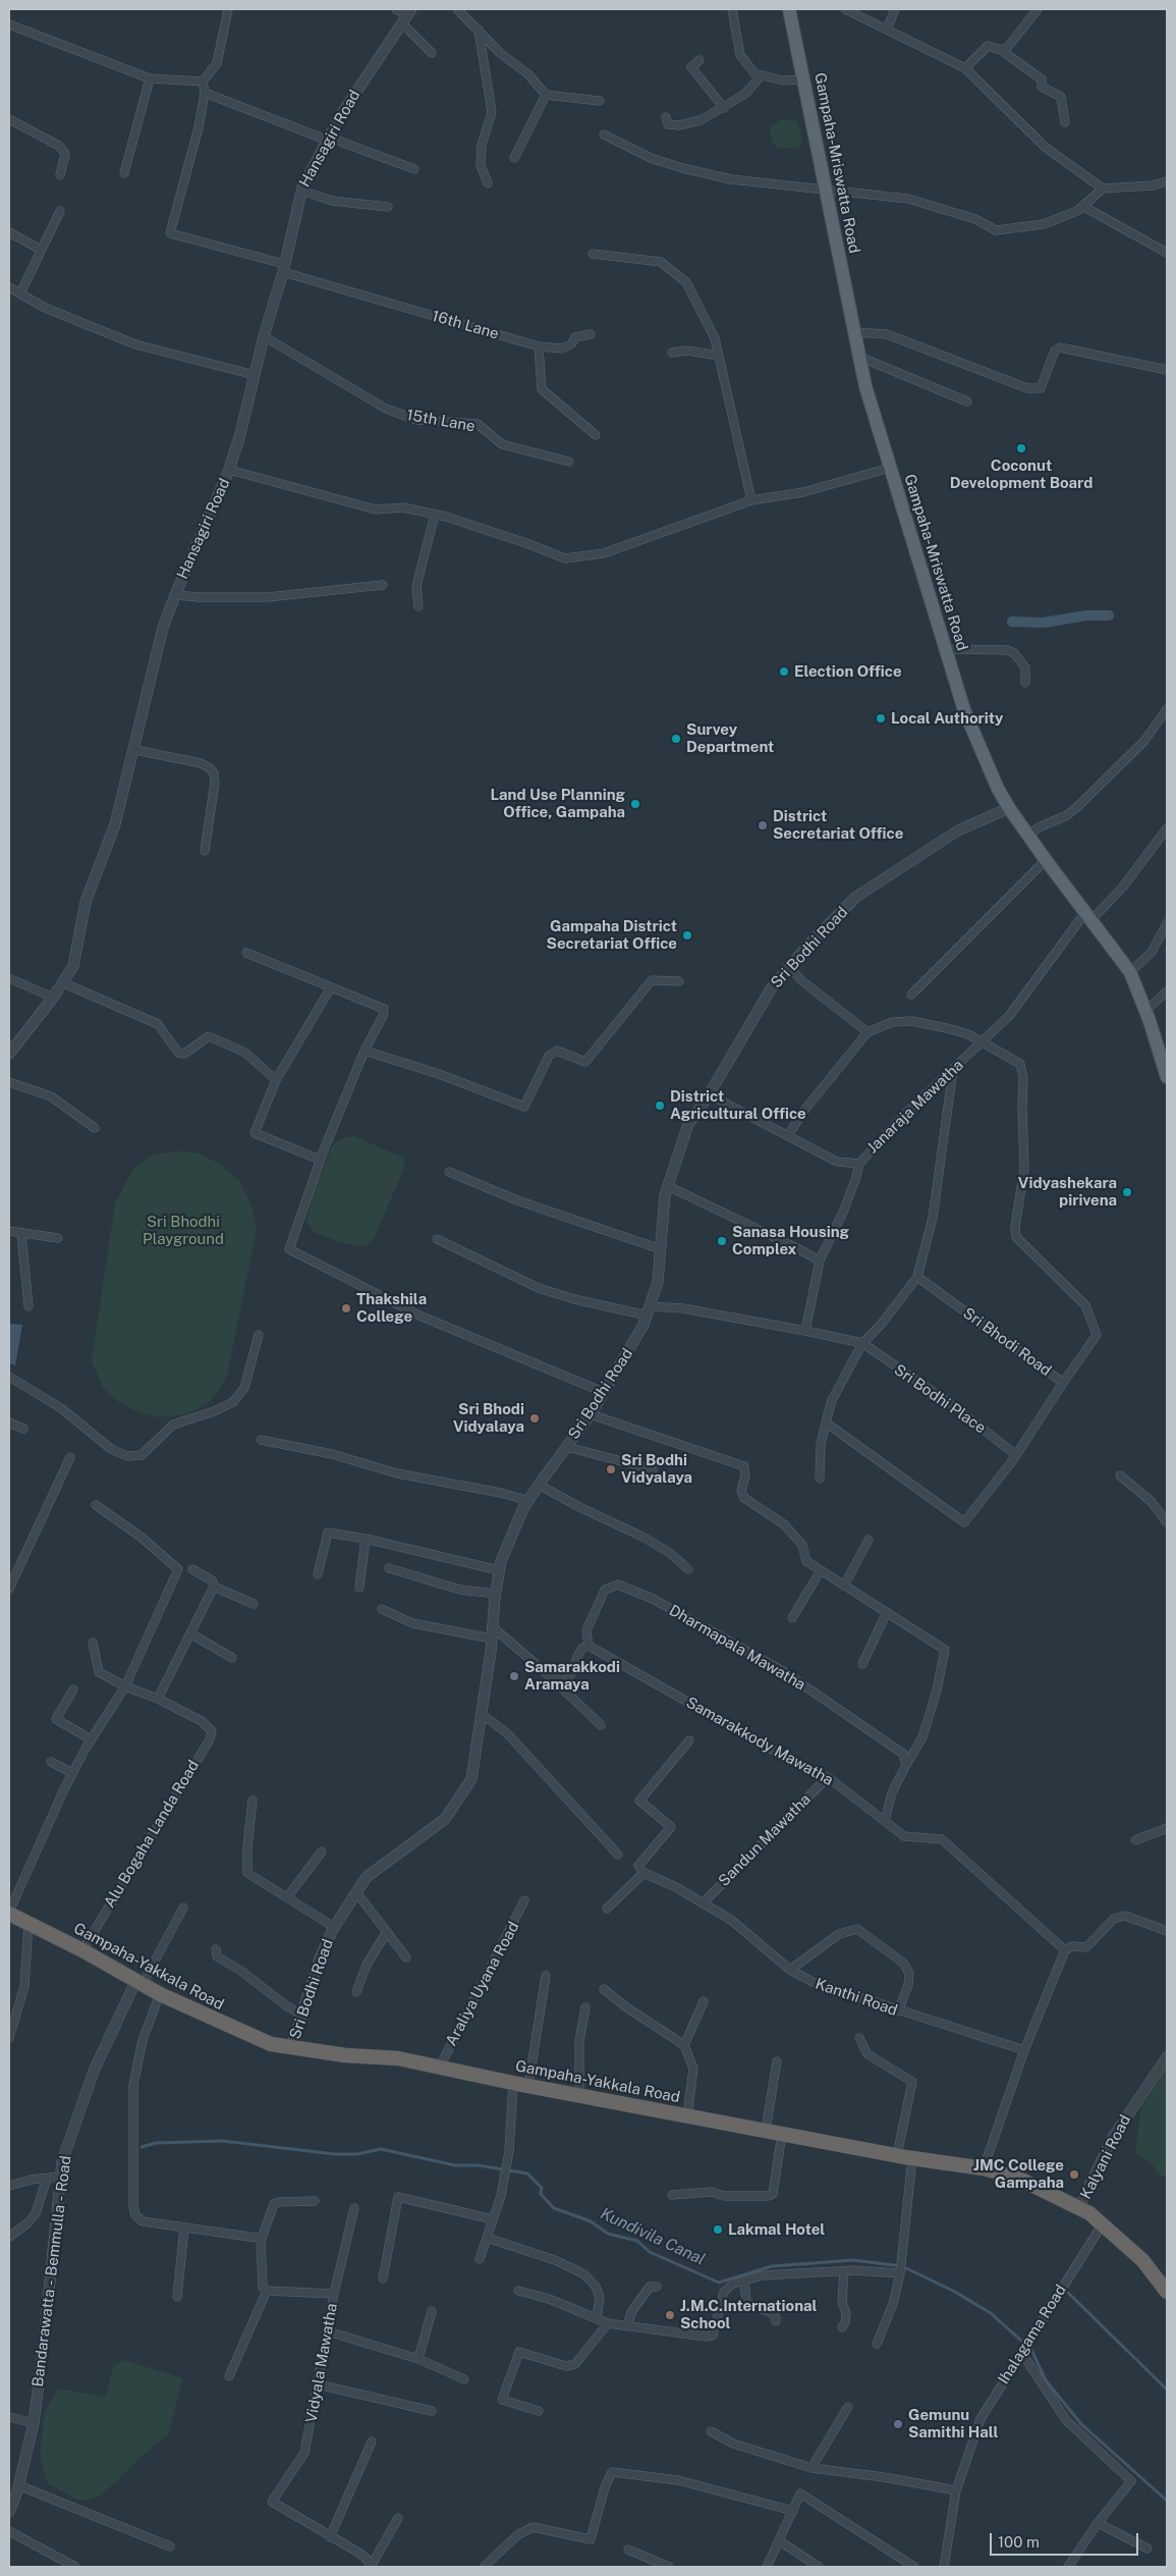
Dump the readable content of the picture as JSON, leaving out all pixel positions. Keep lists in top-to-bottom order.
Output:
{
  "streets": {
    "highway": ["Gampaha-Yakkala Road"],
    "main road": ["Gampaha-Mriswatta Road"],
    "street": [
      "Hansagiri Road",
      "16th Lane",
      "15th Lane",
      "Sri Bodhi Road",
      "Janaraja Mawatha",
      "Sri Bhodi Road",
      "Sri Bodhi Place",
      "Dharmapala Mawatha",
      "Samarakkody Mawatha",
      "Alu Bogaha Landa Road",
      "Sandun Mawatha",
      "Araliya Uyana Road",
      "Kanthi Road",
      "Kalyani Road",
      "Bandarawatta - Bemmulla - Road",
      "Ihalagama Road",
      "Vidyala Mawatha"
    ]
  },
  "crossings": [
    ["Hansagiri Road", "16th Lane"],
    ["Hansagiri Road", "15th Lane"],
    ["Gampaha-Mriswatta Road", "Sri Bodhi Road"],
    ["Gampaha-Mriswatta Road", "Janaraja Mawatha"],
    ["Sri Bodhi Road", "Gampaha-Yakkala Road"],
    ["Janaraja Mawatha", "Sri Bhodi Road"],
    ["Dharmapala Mawatha", "Samarakkody Mawatha"],
    ["Samarakkody Mawatha", "Sandun Mawatha"],
    ["Alu Bogaha Landa Road", "Gampaha-Yakkala Road"],
    ["Sandun Mawatha", "Kanthi Road"],
    ["Gampaha-Yakkala Road", "Araliya Uyana Road"],
    ["Gampaha-Yakkala Road", "Kalyani Road"],
    ["Gampaha-Yakkala Road", "Bandarawatta - Bemmulla - Road"],
    ["Gampaha-Yakkala Road", "Ihalagama Road"]
  ],
  "water": ["Kundivila Canal"],
  "parks": ["Sri Bhodhi Playground"],
  "places": [
    "Coconut Development Board",
    "Election Office",
    "Local Authority",
    "Survey Department",
    "Land Use Planning Office, Gampaha",
    "District Secretariat Office",
    "Gampaha District Secretariat Office",
    "District Agricultural Office",
    "Vidyashekara pirivena",
    "Sanasa Housing Complex",
    "Thakshila College",
    "Sri Bhodi Vidyalaya",
    "Sri Bodhi Vidyalaya",
    "Samarakkodi Aramaya",
    "JMC College Gampaha",
    "Lakmal Hotel",
    "J.M.C.International School",
    "Gemunu Samithi Hall"
  ],
  "scale_bar": "100 m"
}
